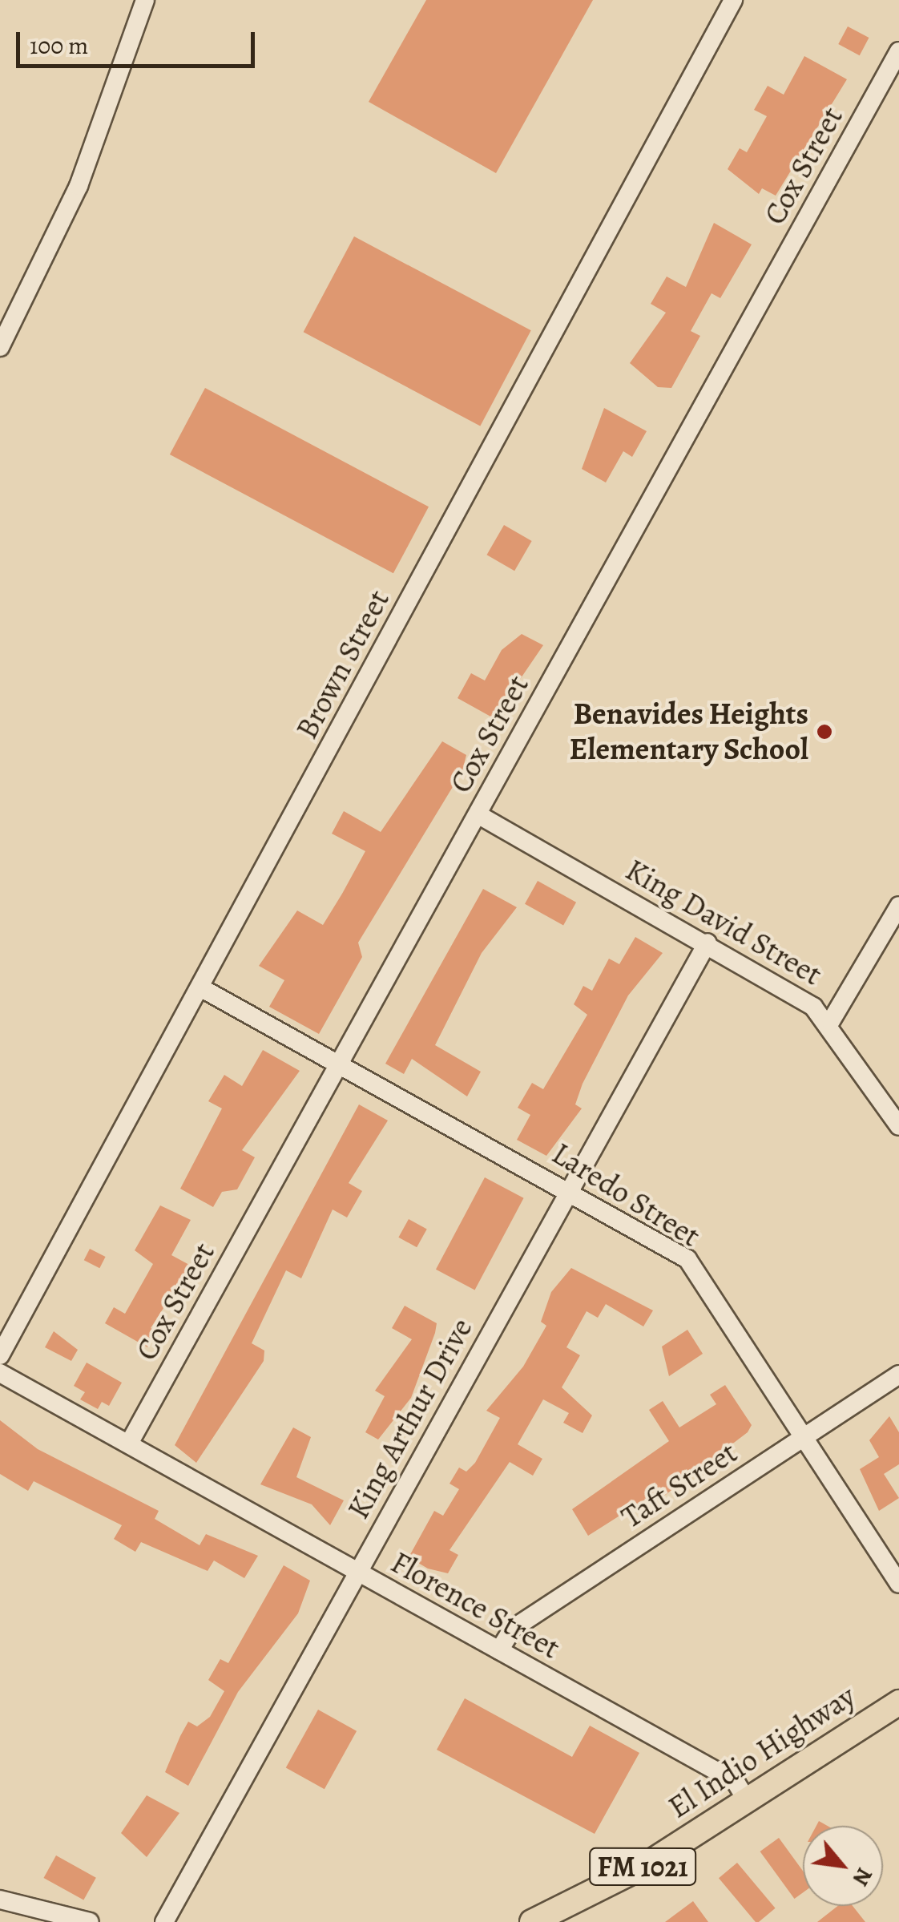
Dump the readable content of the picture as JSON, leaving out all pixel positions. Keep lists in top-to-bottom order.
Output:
{
  "streets": {
    "main road": ["El Indio Highway", "FM 1021"],
    "street": [
      "Cox Street",
      "Brown Street",
      "King David Street",
      "Laredo Street",
      "King Arthur Drive",
      "Taft Street",
      "Florence Street"
    ]
  },
  "crossings": [
    ["Cox Street", "King David Street"],
    ["Cox Street", "Laredo Street"],
    ["Cox Street", "Florence Street"],
    ["Brown Street", "Laredo Street"],
    ["King David Street", "King Arthur Drive"],
    ["Laredo Street", "King Arthur Drive"],
    ["Laredo Street", "Taft Street"],
    ["King Arthur Drive", "Florence Street"],
    ["Taft Street", "Florence Street"],
    ["Florence Street", "El Indio Highway"]
  ],
  "places": ["Benavides Heights Elementary School"],
  "scale_bar": "100 m",
  "north": "bottom right"
}
